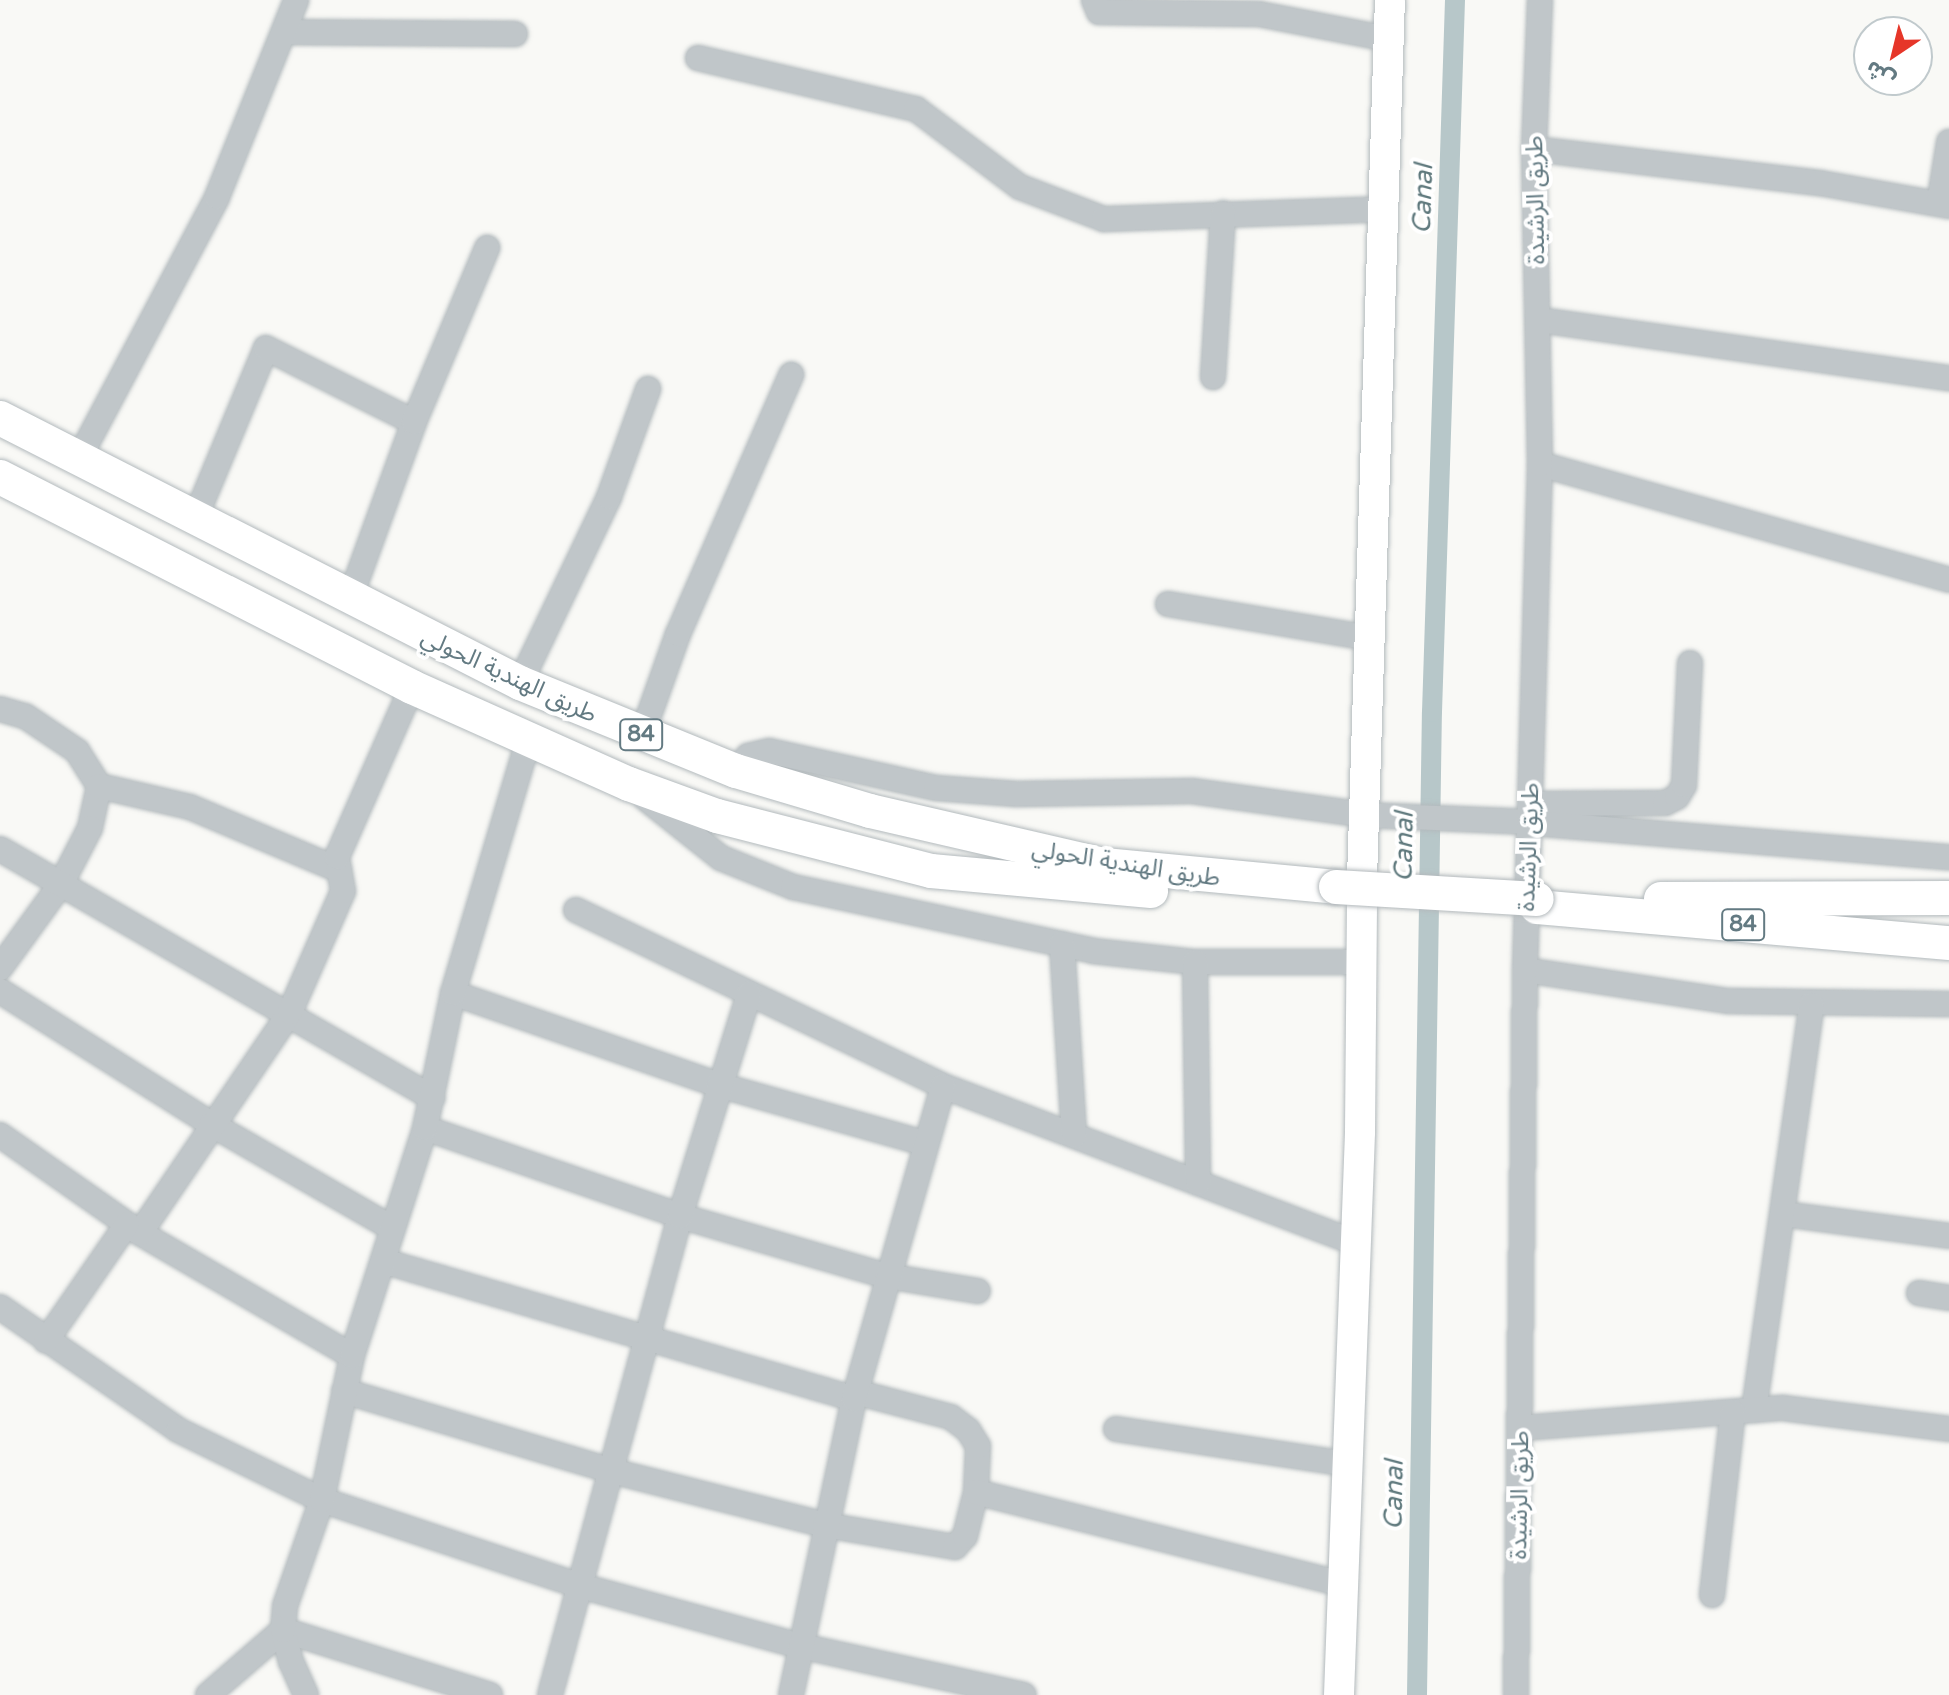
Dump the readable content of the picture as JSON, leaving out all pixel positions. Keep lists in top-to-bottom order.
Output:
{
  "streets": {
    "highway": ["طريق الهندية الحولي", "84"],
    "street": ["طريق الرشيدة"]
  },
  "crossings": [
    ["طريق الهندية الحولي", "84"]
  ],
  "water": ["Canal"],
  "north": "bottom left"
}
